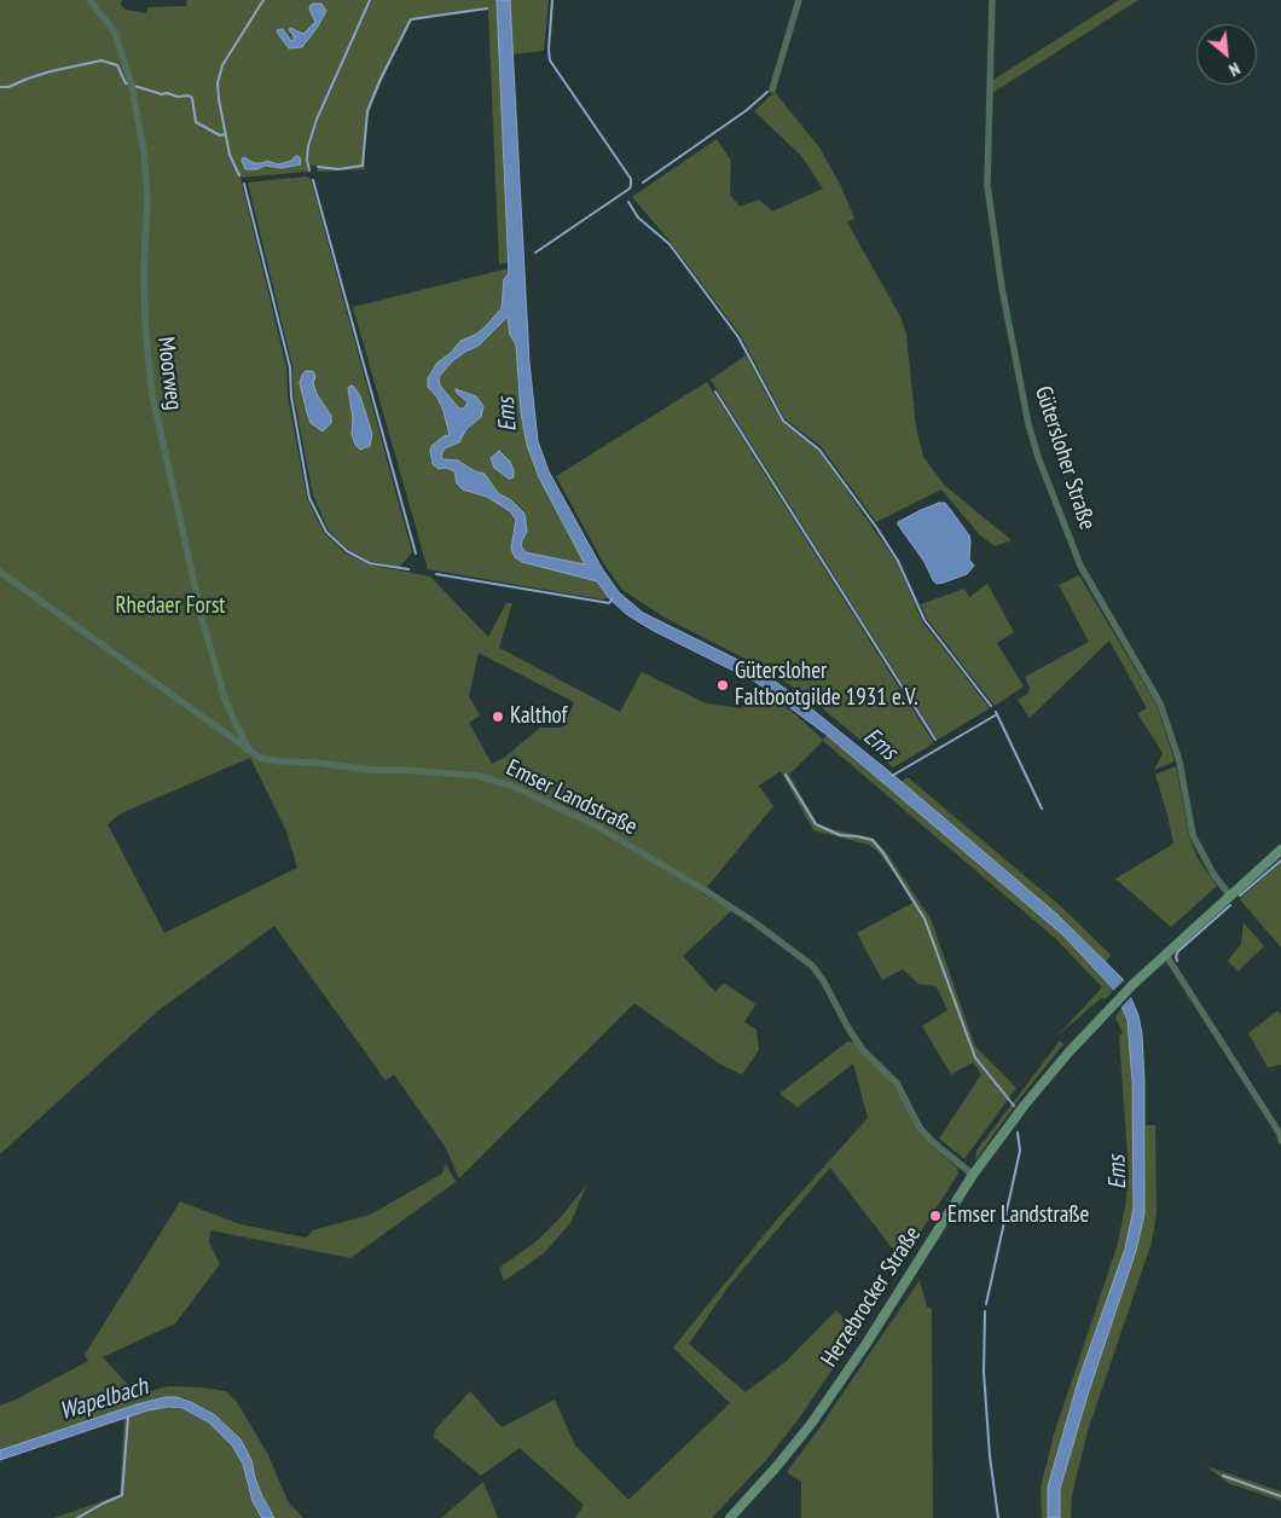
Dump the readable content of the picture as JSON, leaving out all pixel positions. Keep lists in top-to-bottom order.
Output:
{
  "streets": {
    "main road": ["Herzebrocker Straße"],
    "street": ["Moorweg", "Gütersloher Straße", "Emser Landstraße"]
  },
  "crossings": [
    ["Moorweg", "Emser Landstraße"],
    ["Emser Landstraße", "Herzebrocker Straße"]
  ],
  "water": ["Ems", "Wapelbach"],
  "parks": ["Rhedaer Forst"],
  "places": ["Gütersloher Faltbootgilde 1931 e.V.", "Kalthof", "Emser Landstraße"],
  "north": "bottom right"
}
